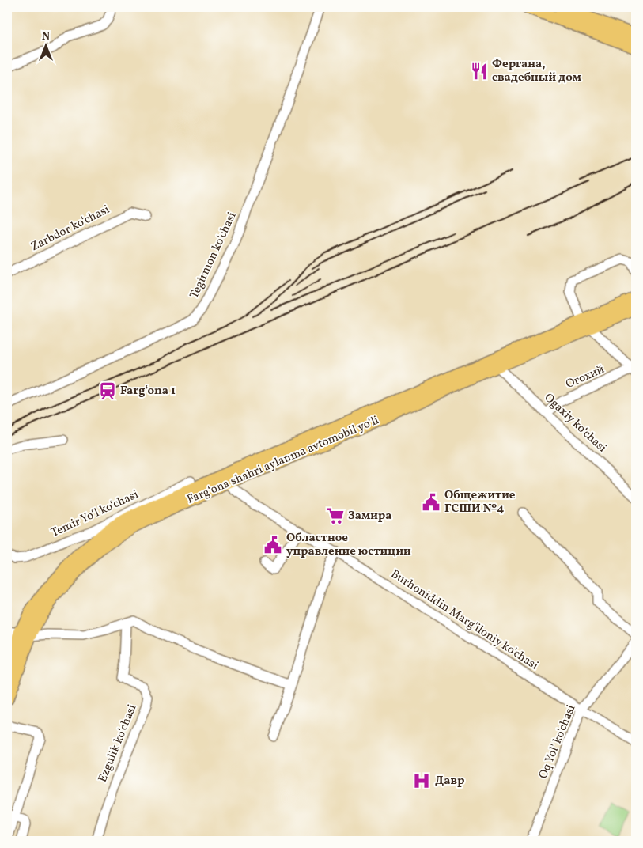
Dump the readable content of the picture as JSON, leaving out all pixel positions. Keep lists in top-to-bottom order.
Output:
{
  "streets": {
    "highway": ["Fargʻona shahri aylanma avtomobil yoʻli"],
    "street": [
      "Zarbdor koʻchasi",
      "Tegirmon koʻchasi",
      "Огохий",
      "Ogaxiy koʻchasi",
      "Temir Yoʻl koʻchasi",
      "Burhoniddin Marg'iloniy ko'chasi",
      "Oq Yol' ko'chasi",
      "Ezgulik koʻchasi"
    ]
  },
  "crossings": [
    ["Огохий", "Ogaxiy koʻchasi"],
    ["Ogaxiy koʻchasi", "Fargʻona shahri aylanma avtomobil yoʻli"],
    ["Fargʻona shahri aylanma avtomobil yoʻli", "Burhoniddin Marg'iloniy ko'chasi"],
    ["Burhoniddin Marg'iloniy ko'chasi", "Oq Yol' ko'chasi"]
  ],
  "places": {
    "restaurant": ["Фергана, свадебный дом"],
    "station": ["Farg‘ona 1"],
    "public building": ["Общежитие ГСШИ №4", "Областное управление юстиции"],
    "supermarket": ["Замира"],
    "hospital": ["Давр"]
  },
  "north": "top"
}
